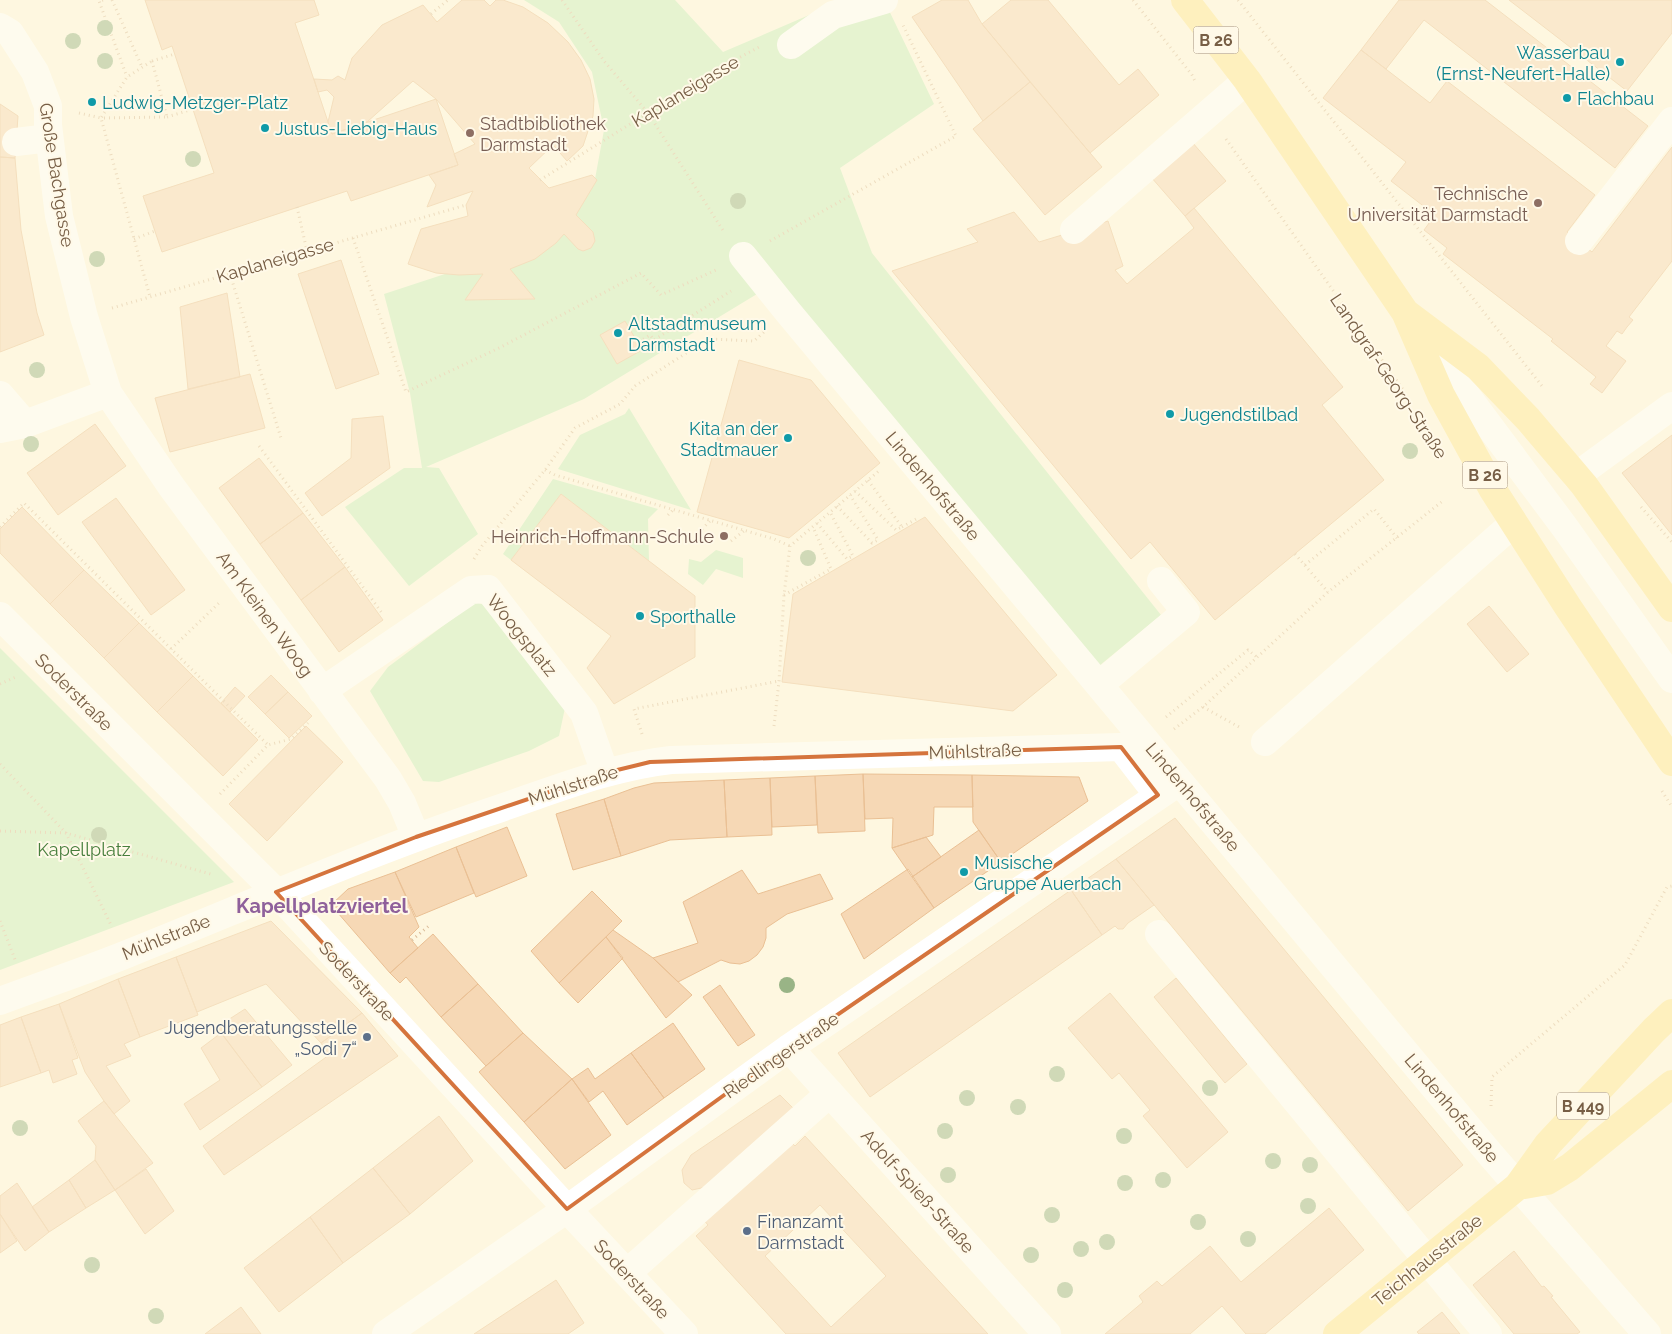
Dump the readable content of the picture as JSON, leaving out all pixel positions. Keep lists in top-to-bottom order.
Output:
{
  "streets": {
    "main road": [
      "B 26",
      "Landgraf-Georg-Straße",
      "B 449",
      "Teichhausstraße"
    ],
    "street": [
      "Große Bachgasse",
      "Lindenhofstraße",
      "Am Kleinen Woog",
      "Woogsplatz",
      "Soderstraße",
      "Mühlstraße",
      "Riedlingerstraße",
      "Adolf-Spieß-Straße"
    ],
    "path": ["Kaplaneigasse"]
  },
  "crossings": [
    ["Kaplaneigasse", "Große Bachgasse"],
    ["Große Bachgasse", "Am Kleinen Woog"],
    ["Lindenhofstraße", "Mühlstraße"],
    ["Lindenhofstraße", "Riedlingerstraße"],
    ["Lindenhofstraße", "Teichhausstraße"],
    ["Am Kleinen Woog", "Woogsplatz"],
    ["Am Kleinen Woog", "Mühlstraße"],
    ["Woogsplatz", "Mühlstraße"],
    ["Soderstraße", "Mühlstraße"],
    ["Soderstraße", "Riedlingerstraße"],
    ["Mühlstraße", "Riedlingerstraße"],
    ["Riedlingerstraße", "Adolf-Spieß-Straße"]
  ],
  "districts": ["Kapellplatzviertel"],
  "parks": ["Kapellplatz"],
  "places": [
    "Wasserbau (Ernst-Neufert-Halle)",
    "Flachbau",
    "Ludwig-Metzger-Platz",
    "Justus-Liebig-Haus",
    "Stadtbibliothek Darmstadt",
    "Technische Universität Darmstadt",
    "Altstadtmuseum Darmstadt",
    "Jugendstilbad",
    "Kita an der Stadtmauer",
    "Heinrich-Hoffmann-Schule",
    "Sporthalle",
    "Musische Gruppe Auerbach",
    "Jugendberatungsstelle „Sodi 7“",
    "Finanzamt Darmstadt"
  ]
}
